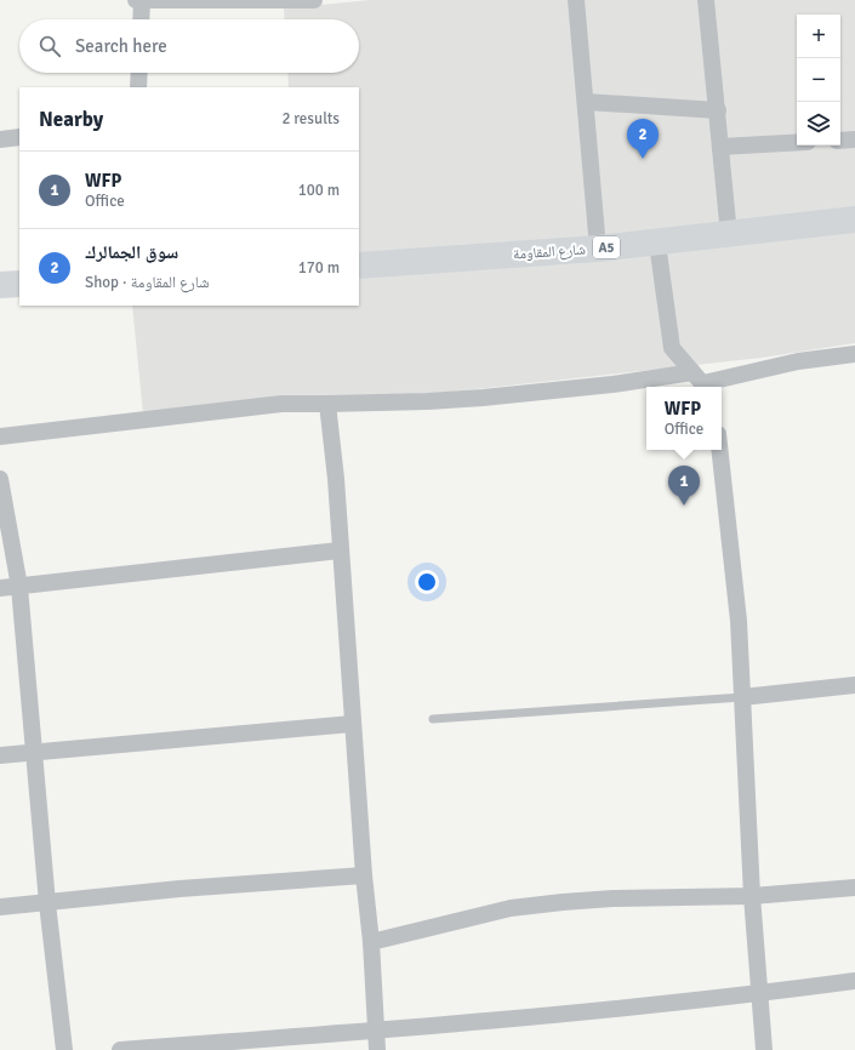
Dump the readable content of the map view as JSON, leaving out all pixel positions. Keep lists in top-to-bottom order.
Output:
{
  "streets": {
    "highway": ["A5", "شارع المقاومة"]
  },
  "page": {
    "map_buttons": ["+", "−"],
    "search": "Search here",
    "heading": ["Nearby", "2 results"],
    "pins": ["2", "1"],
    "list": [
      {
        "mark": "1",
        "name": "WFP",
        "note": "Office",
        "value": "100 m"
      },
      {
        "mark": "2",
        "name": "سوق الجمالرك",
        "note": "Shop · شارع المقاومة",
        "value": "170 m"
      }
    ],
    "popup": ["WFP", "Office"]
  }
}
